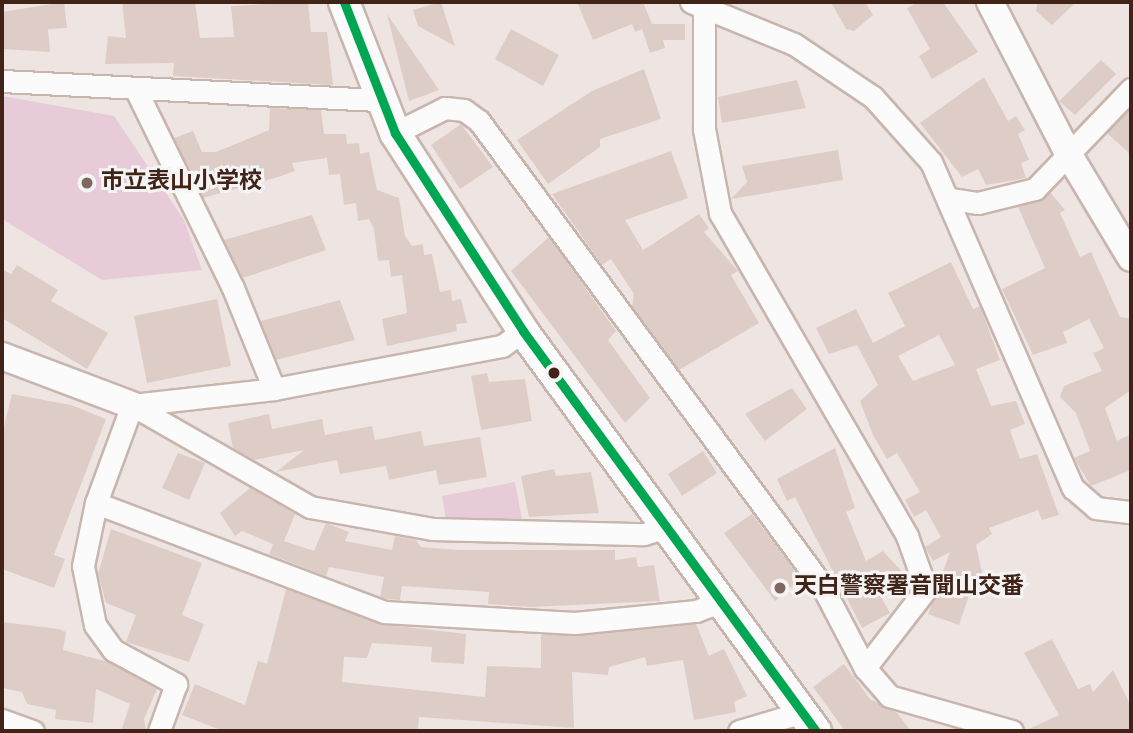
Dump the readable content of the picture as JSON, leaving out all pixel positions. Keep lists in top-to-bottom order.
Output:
{
  "places": ["市立表山小学校", "天白警察署音聞山交番"]
}
